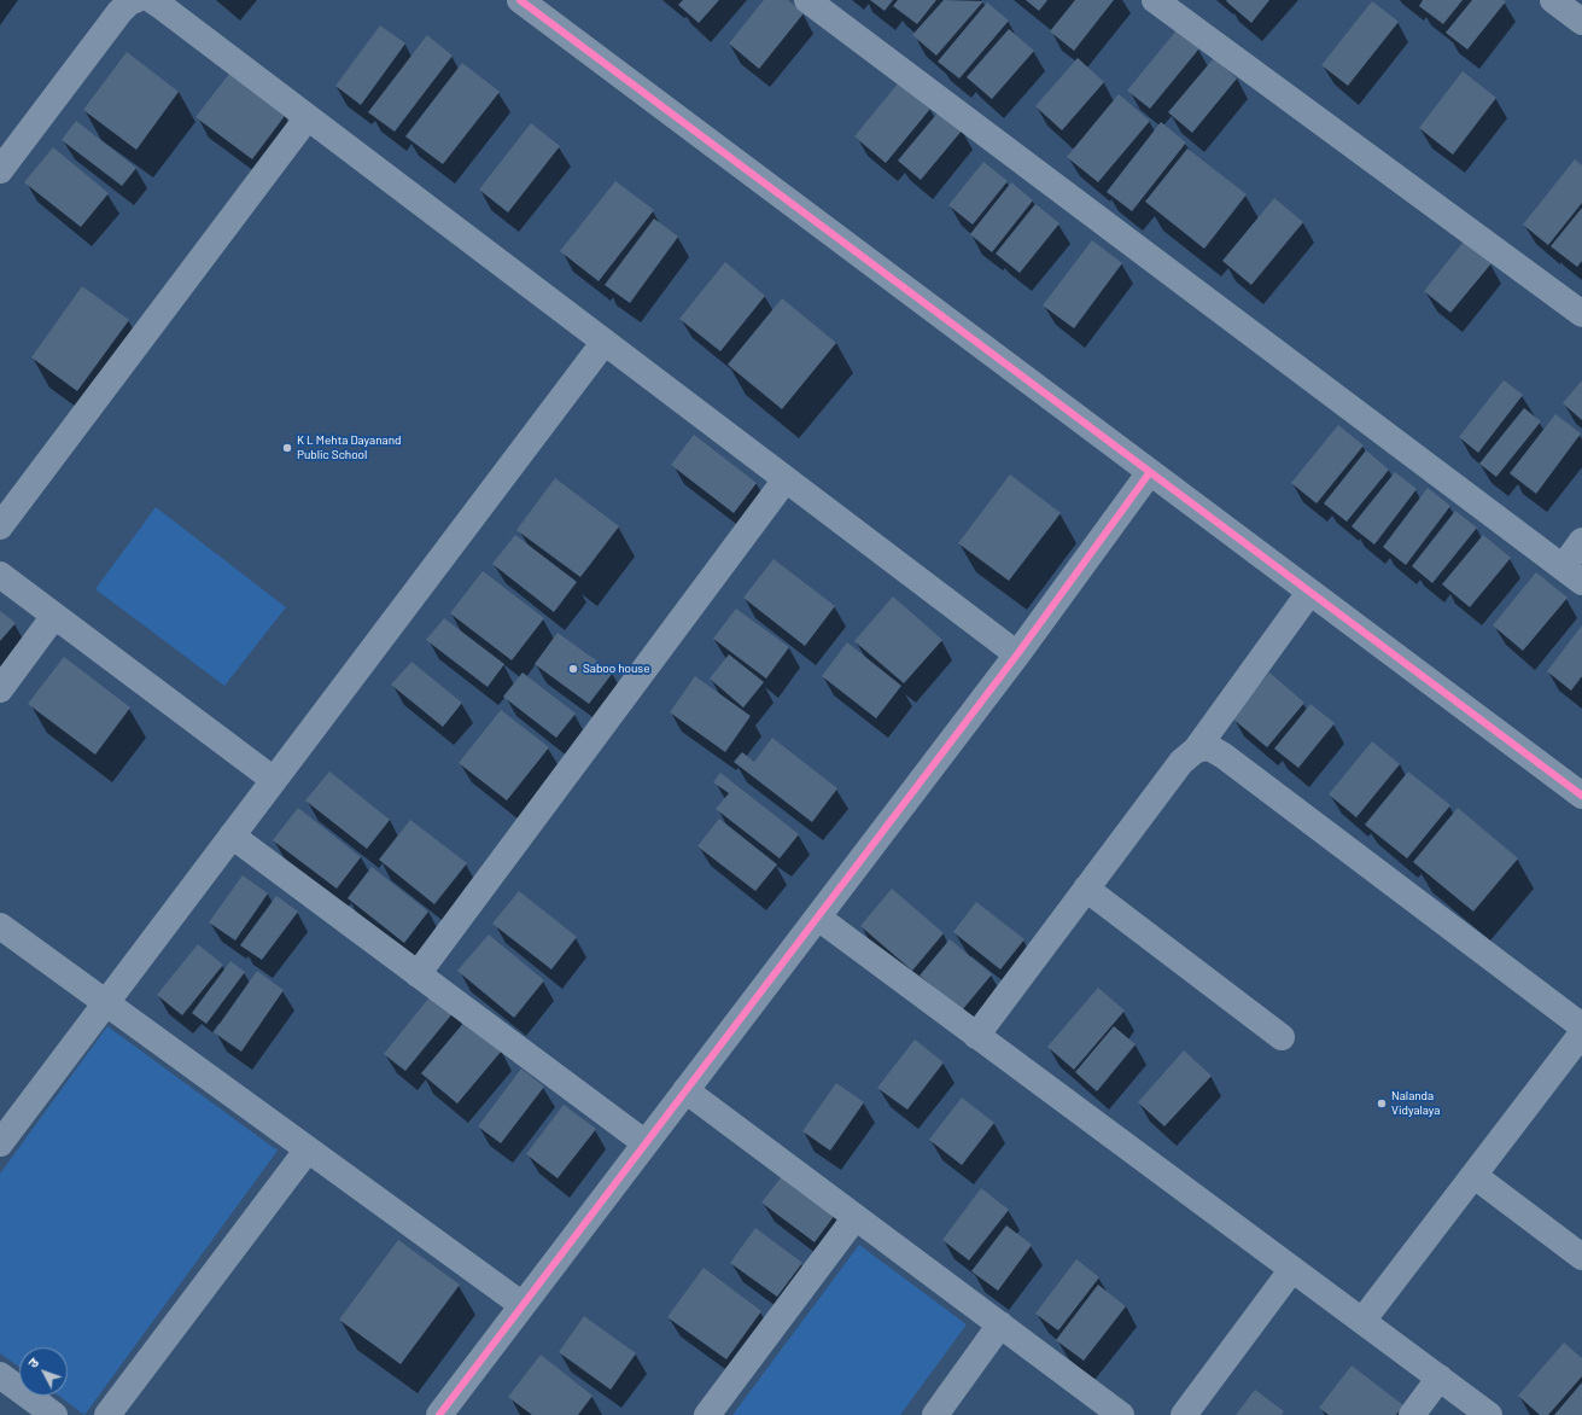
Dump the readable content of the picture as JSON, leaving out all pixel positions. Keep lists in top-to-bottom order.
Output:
{
  "places": ["K L Mehta Dayanand Public School", "Saboo house", "Nalanda Vidyalaya"],
  "north": "top left"
}
